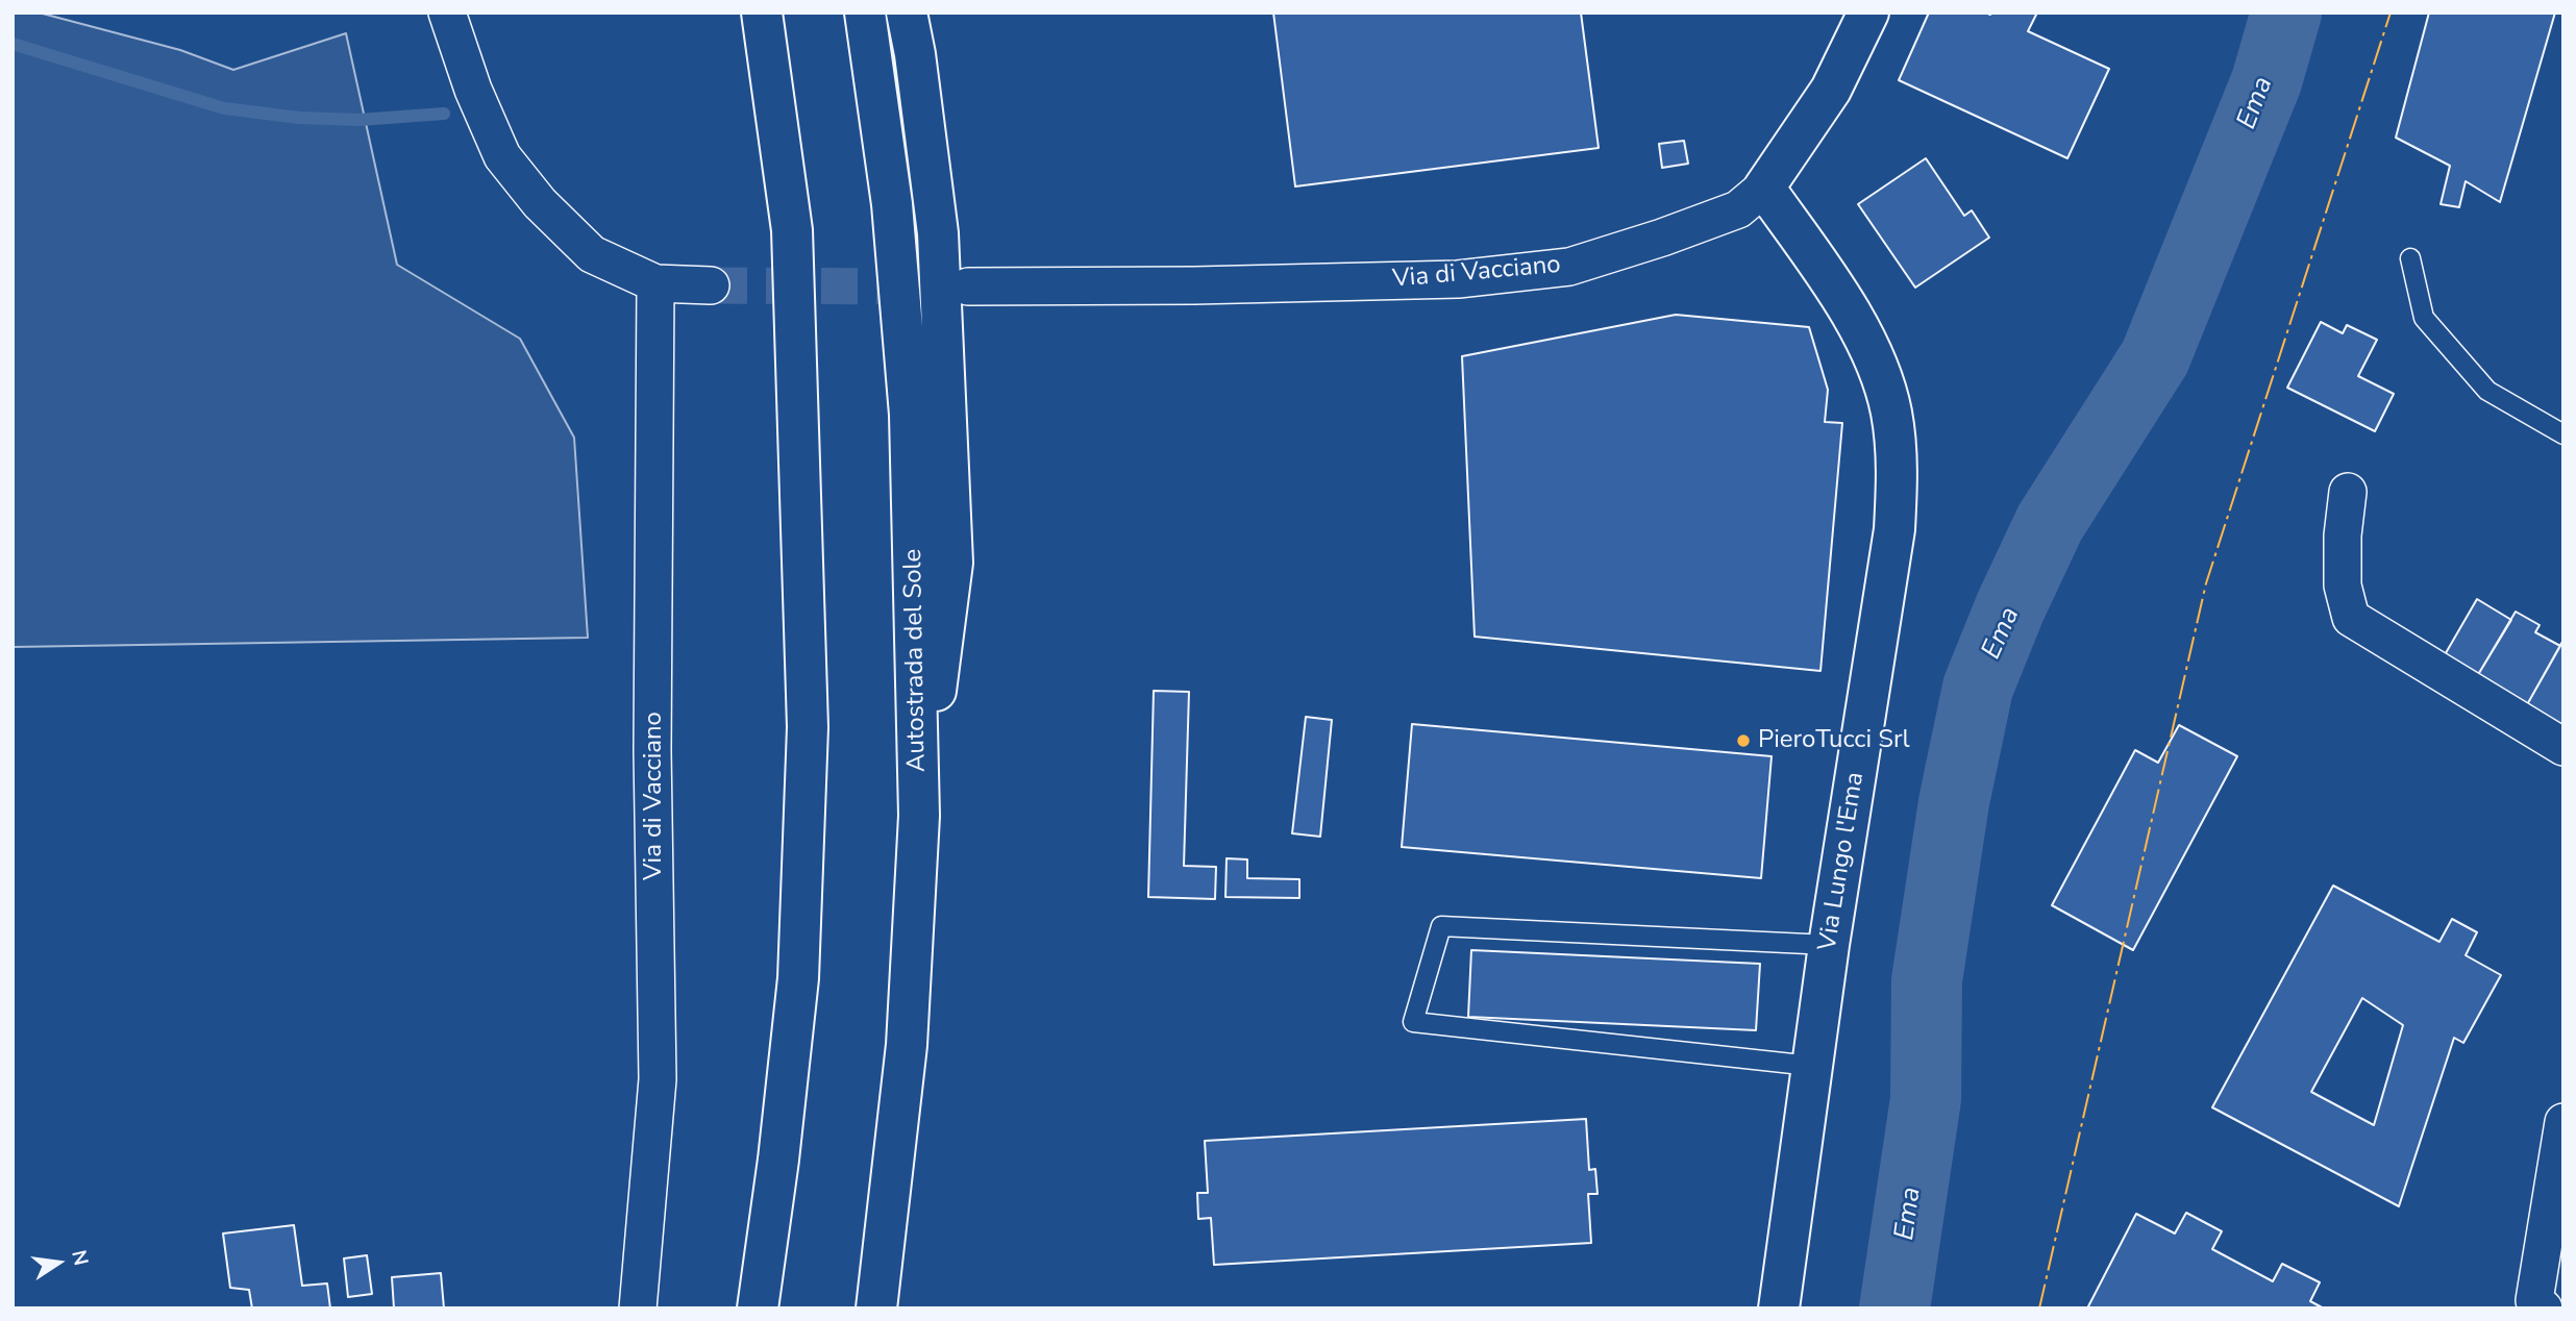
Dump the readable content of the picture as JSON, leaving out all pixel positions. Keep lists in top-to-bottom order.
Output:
{
  "streets": {
    "main road": ["Via di Vacciano", "Autostrada del Sole", "Via Lungo l'Ema"]
  },
  "crossings": [
    ["Via di Vacciano", "Via Lungo l'Ema"]
  ],
  "water": ["Ema"],
  "places": ["PieroTucci Srl"],
  "north": "right"
}
